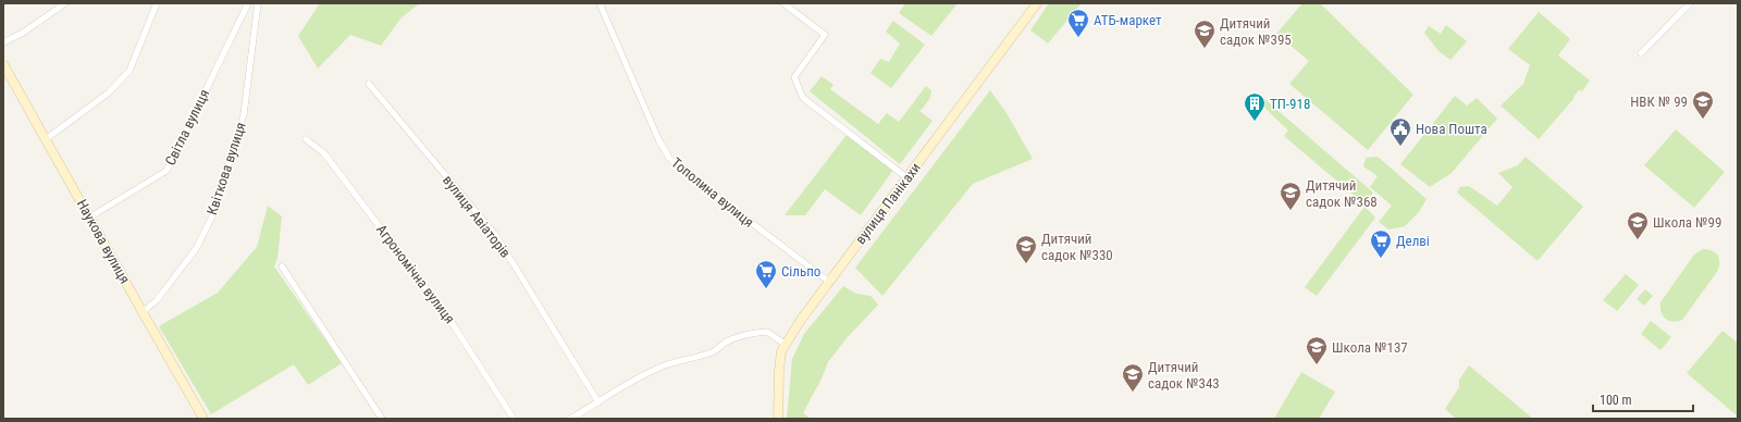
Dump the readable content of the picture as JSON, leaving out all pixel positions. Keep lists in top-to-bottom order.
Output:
{
  "streets": {
    "street": [
      "Світла вулиця",
      "Квіткова вулиця",
      "Тополина вулиця",
      "вулиця Панікахи",
      "вулиця Авіаторів",
      "Наукова вулиця",
      "Агрономічна вулиця"
    ]
  },
  "crossings": [
    ["Світла вулиця", "Наукова вулиця"],
    ["Квіткова вулиця", "Наукова вулиця"],
    ["Тополина вулиця", "вулиця Панікахи"]
  ],
  "places": {
    "supermarket": ["АТБ-маркет", "Делві", "Сільпо"],
    "school or university": [
      "Дитячий садок №395",
      "НВК № 99",
      "Дитячий садок №368",
      "Школа №99",
      "Дитячий садок №330",
      "Школа №137",
      "Дитячий садок №343"
    ],
    "building": ["ТП-918"],
    "public building": ["Нова Пошта"]
  },
  "scale_bar": "100 m"
}
